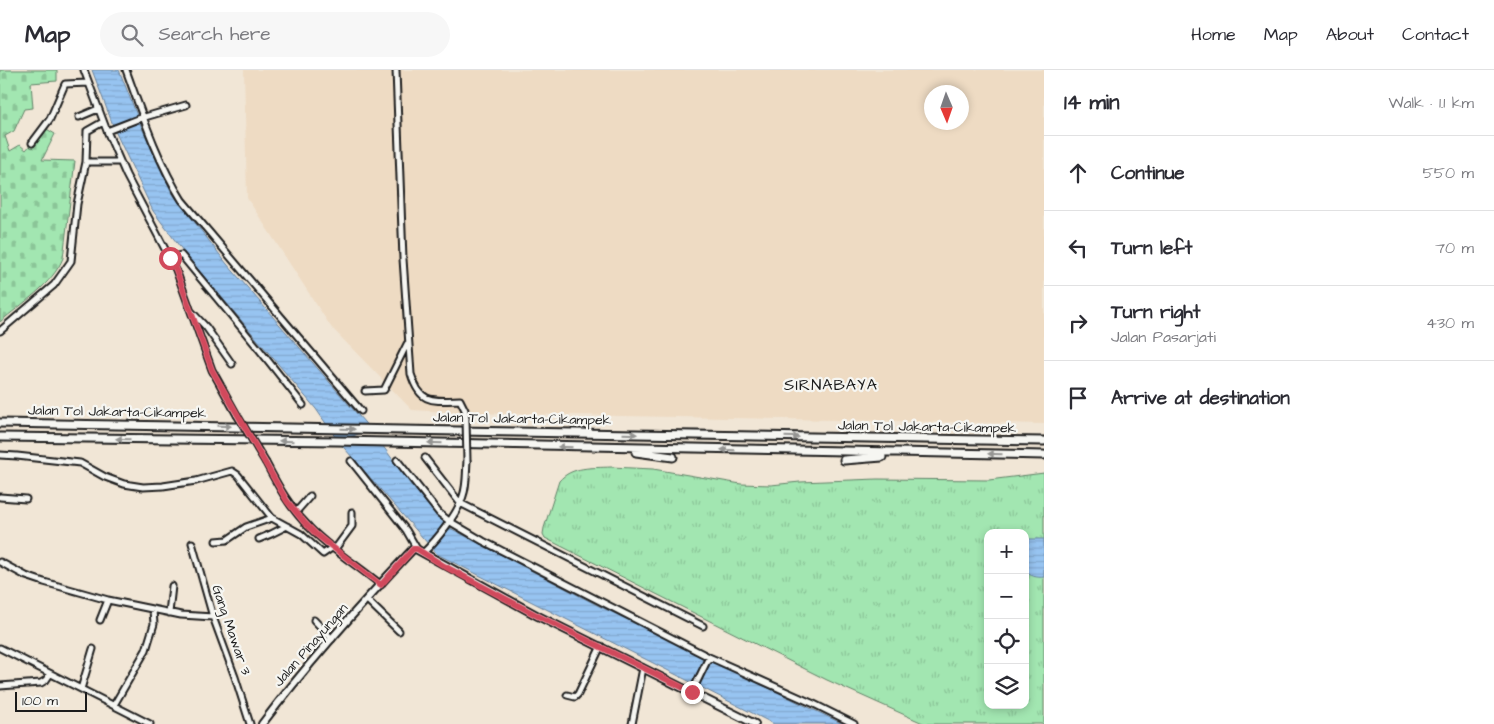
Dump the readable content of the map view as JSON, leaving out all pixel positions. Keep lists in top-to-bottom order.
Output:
{
  "streets": {
    "highway": ["Jalan Tol Jakarta–Cikampek"],
    "main road": ["Jalan Pinayungan"],
    "street": ["Gang Mawar 3"]
  },
  "districts": ["SIRNABAYA"],
  "scale_bar": "100 m",
  "north": "bottom",
  "page": {
    "header": "Map",
    "search": "Search here",
    "nav": [
      "Home",
      "Map",
      "About",
      "Contact"
    ],
    "heading": ["14 min", "Walk · 1.1 km"],
    "list": [
      ["Continue", "550 m"],
      ["Turn left", "70 m"],
      ["Turn right", "Jalan Pasarjati", "430 m"],
      "Arrive at destination"
    ],
    "map_buttons": ["+", "−"],
    "scale": "100 m"
  }
}
